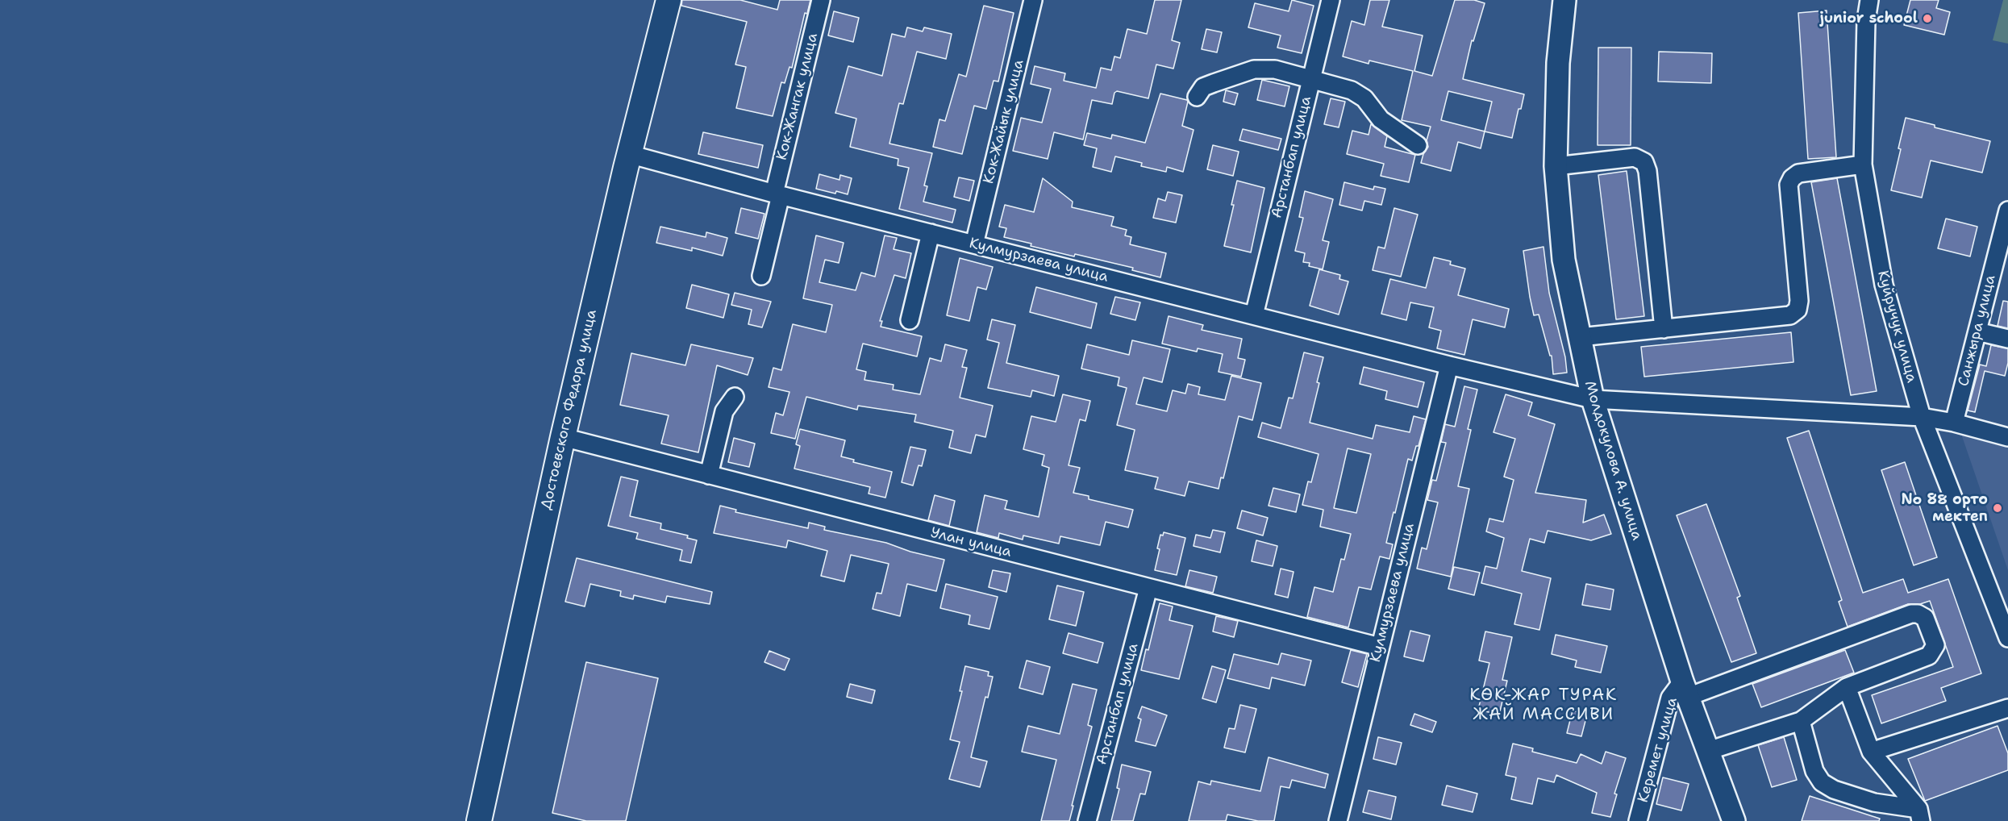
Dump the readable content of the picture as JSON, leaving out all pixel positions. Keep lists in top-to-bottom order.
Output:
{
  "streets": {
    "main road": ["Достоевского Федора улица"],
    "street": [
      "Кок-Жангак улица",
      "Кок-Жайык улица",
      "Арстанбап улица",
      "Кулмурзаева улица",
      "Куйручук улица",
      "Санжыра улица",
      "Молдокулова А. улица",
      "Улан улица",
      "Керемет улица"
    ]
  },
  "crossings": [
    ["Кок-Жангак улица", "Кулмурзаева улица"],
    ["Кок-Жайык улица", "Кулмурзаева улица"],
    ["Арстанбап улица", "Кулмурзаева улица"],
    ["Арстанбап улица", "Улан улица"],
    ["Кулмурзаева улица", "Куйручук улица"],
    ["Кулмурзаева улица", "Достоевского Федора улица"],
    ["Кулмурзаева улица", "Молдокулова А. улица"],
    ["Кулмурзаева улица", "Улан улица"],
    ["Достоевского Федора улица", "Улан улица"],
    ["Молдокулова А. улица", "Керемет улица"]
  ],
  "districts": ["КӨК-ЖАР ТУРАК ЖАЙ МАССИВИ"],
  "places": ["junior school", "No 88 орто мектеп"]
}
